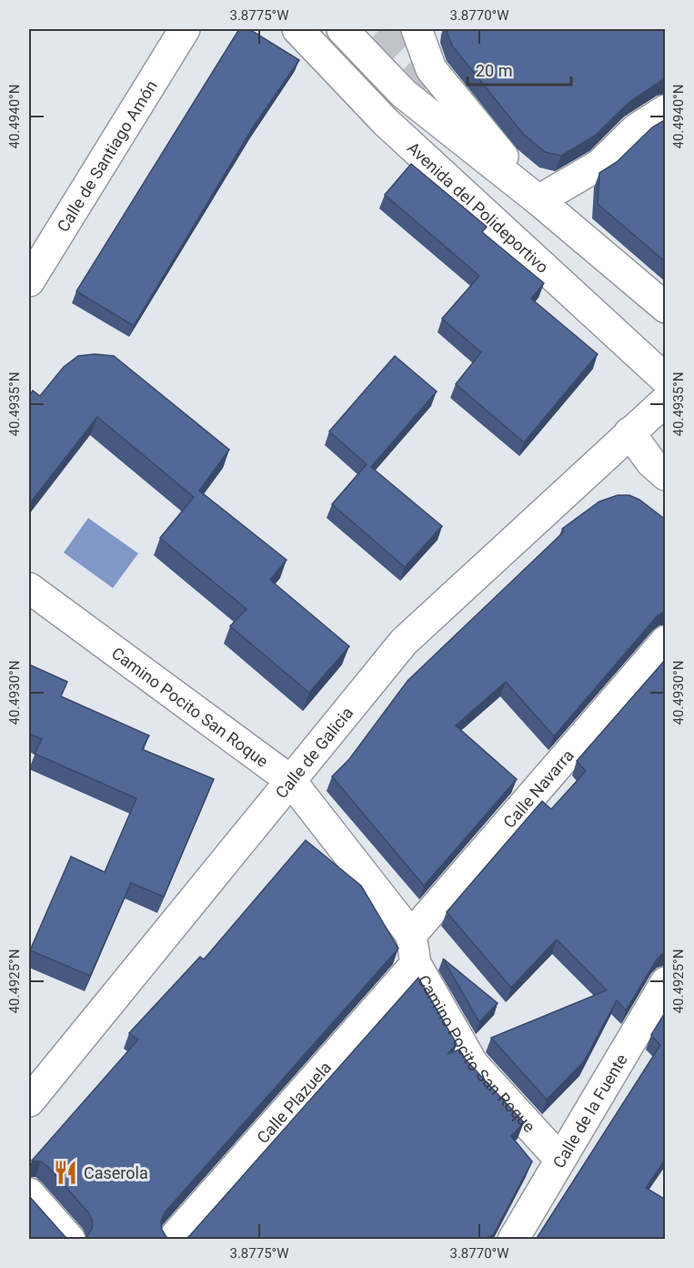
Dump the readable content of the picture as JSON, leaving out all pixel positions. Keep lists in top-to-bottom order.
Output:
{
  "streets": {
    "street": [
      "Calle de Santiago Amón",
      "Avenida del Polideportivo",
      "Camino Pocito San Roque",
      "Calle de Galicia",
      "Calle Navarra",
      "Calle Plazuela",
      "Calle de la Fuente"
    ]
  },
  "crossings": [
    ["Camino Pocito San Roque", "Calle de Galicia"],
    ["Camino Pocito San Roque", "Calle Navarra"],
    ["Camino Pocito San Roque", "Calle Plazuela"],
    ["Camino Pocito San Roque", "Calle de la Fuente"]
  ],
  "places": {
    "restaurant": ["Caserola"]
  },
  "scale_bar": "20 m",
  "coordinates": [
    "3.8775°W",
    "3.8770°W",
    "40.4940°N",
    "40.4935°N",
    "40.4930°N",
    "40.4925°N"
  ]
}
